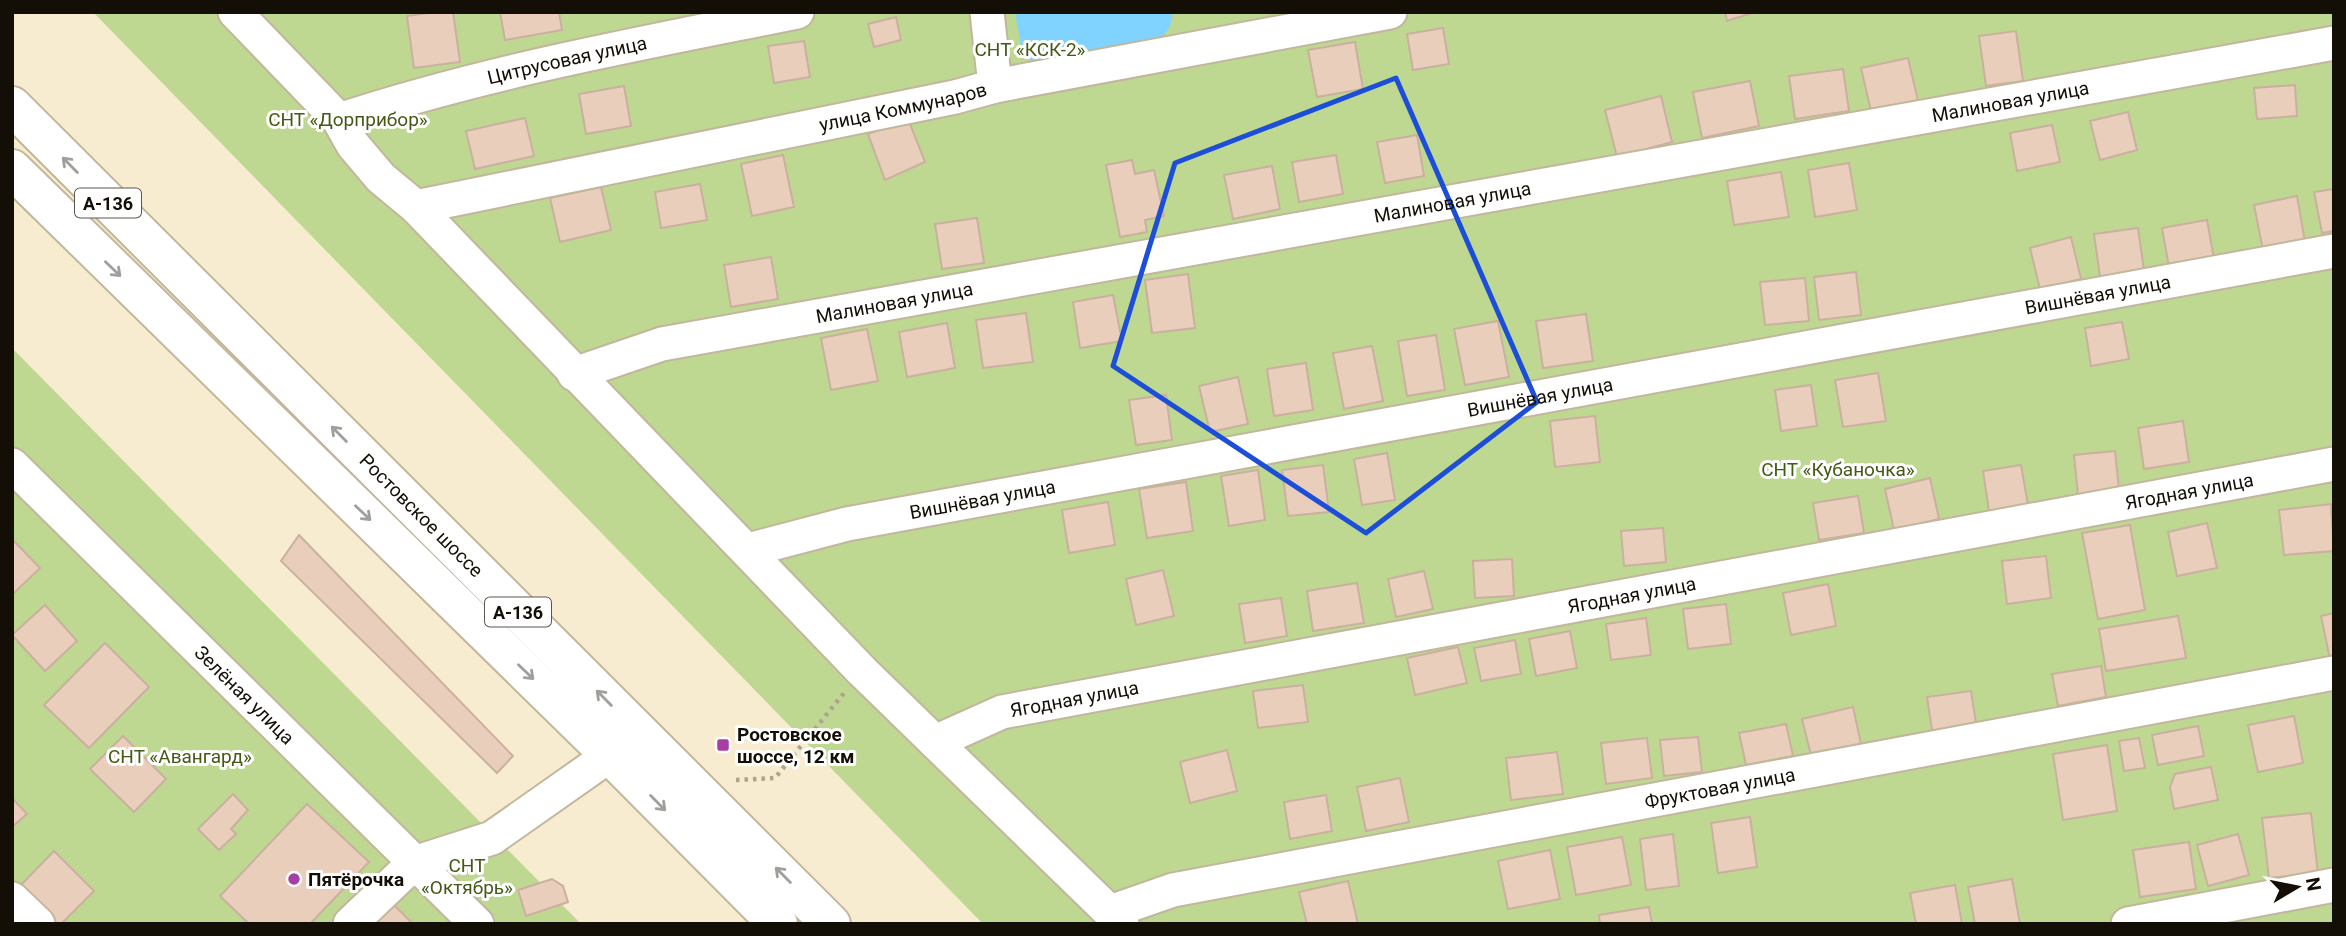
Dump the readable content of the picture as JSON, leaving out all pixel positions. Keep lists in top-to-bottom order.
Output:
{
  "streets": {
    "highway": ["А-136", "Ростовское шоссе"],
    "street": [
      "Цитрусовая улица",
      "Малиновая улица",
      "улица Коммунаров",
      "Вишнёвая улица",
      "Ягодная улица",
      "Зелёная улица",
      "Фруктовая улица"
    ]
  },
  "parks": [
    "СНТ «КСК-2»",
    "СНТ «Дорприбор»",
    "СНТ «Кубаночка»",
    "СНТ «Авангард»",
    "СНТ «Октябрь»"
  ],
  "places": {
    "transit": ["Ростовское шоссе, 12 км"],
    "other": ["Пятёрочка"]
  },
  "north": "right"
}
